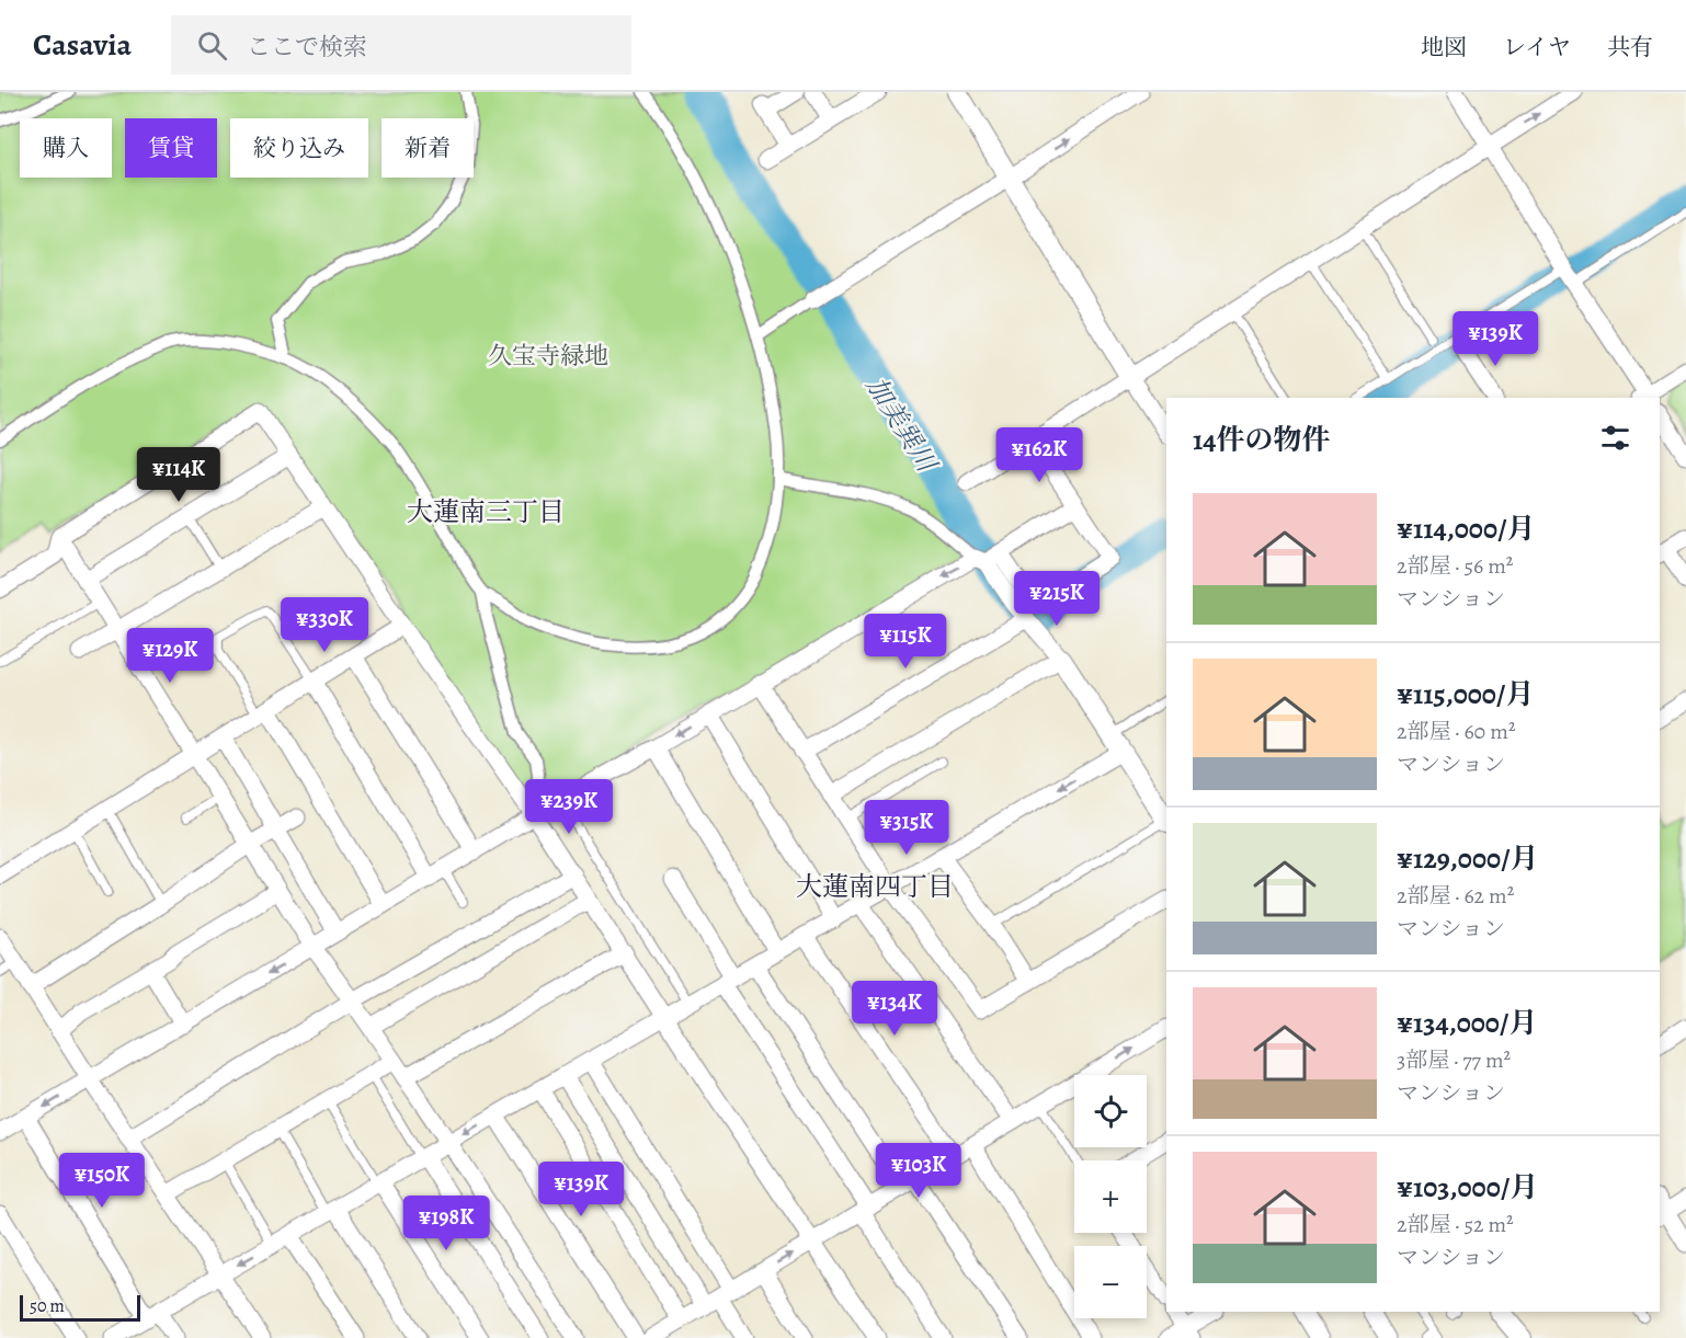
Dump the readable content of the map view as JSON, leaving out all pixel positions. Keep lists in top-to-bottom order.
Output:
{
  "districts": ["大蓮南三丁目", "大蓮南四丁目"],
  "water": ["加美巽川"],
  "parks": ["久宝寺緑地"],
  "scale_bar": "50 m",
  "page": {
    "header": "Casavia",
    "search": "ここで検索",
    "nav": ["地図", "レイヤ", "共有"],
    "chip": [
      "購入",
      "賃貸",
      "絞り込み",
      "新着"
    ],
    "price": [
      "¥139K",
      "¥162K",
      "¥114K",
      "¥215K",
      "¥330K",
      "¥115K",
      "¥129K",
      "¥239K",
      "¥315K",
      "¥134K",
      "¥103K",
      "¥150K",
      "¥139K",
      "¥198K"
    ],
    "heading": "14件の物件",
    "list": [
      {
        "name": "¥114,000/月",
        "note": "2部屋 · 56 m² · マンション"
      },
      {
        "name": "¥115,000/月",
        "note": "2部屋 · 60 m² · マンション"
      },
      {
        "name": "¥129,000/月",
        "note": "2部屋 · 62 m² · マンション"
      },
      {
        "name": "¥134,000/月",
        "note": "3部屋 · 77 m² · マンション"
      },
      {
        "name": "¥103,000/月",
        "note": "2部屋 · 52 m² · マンション"
      }
    ],
    "map_buttons": ["+", "−"],
    "scale": "50 m"
  }
}
